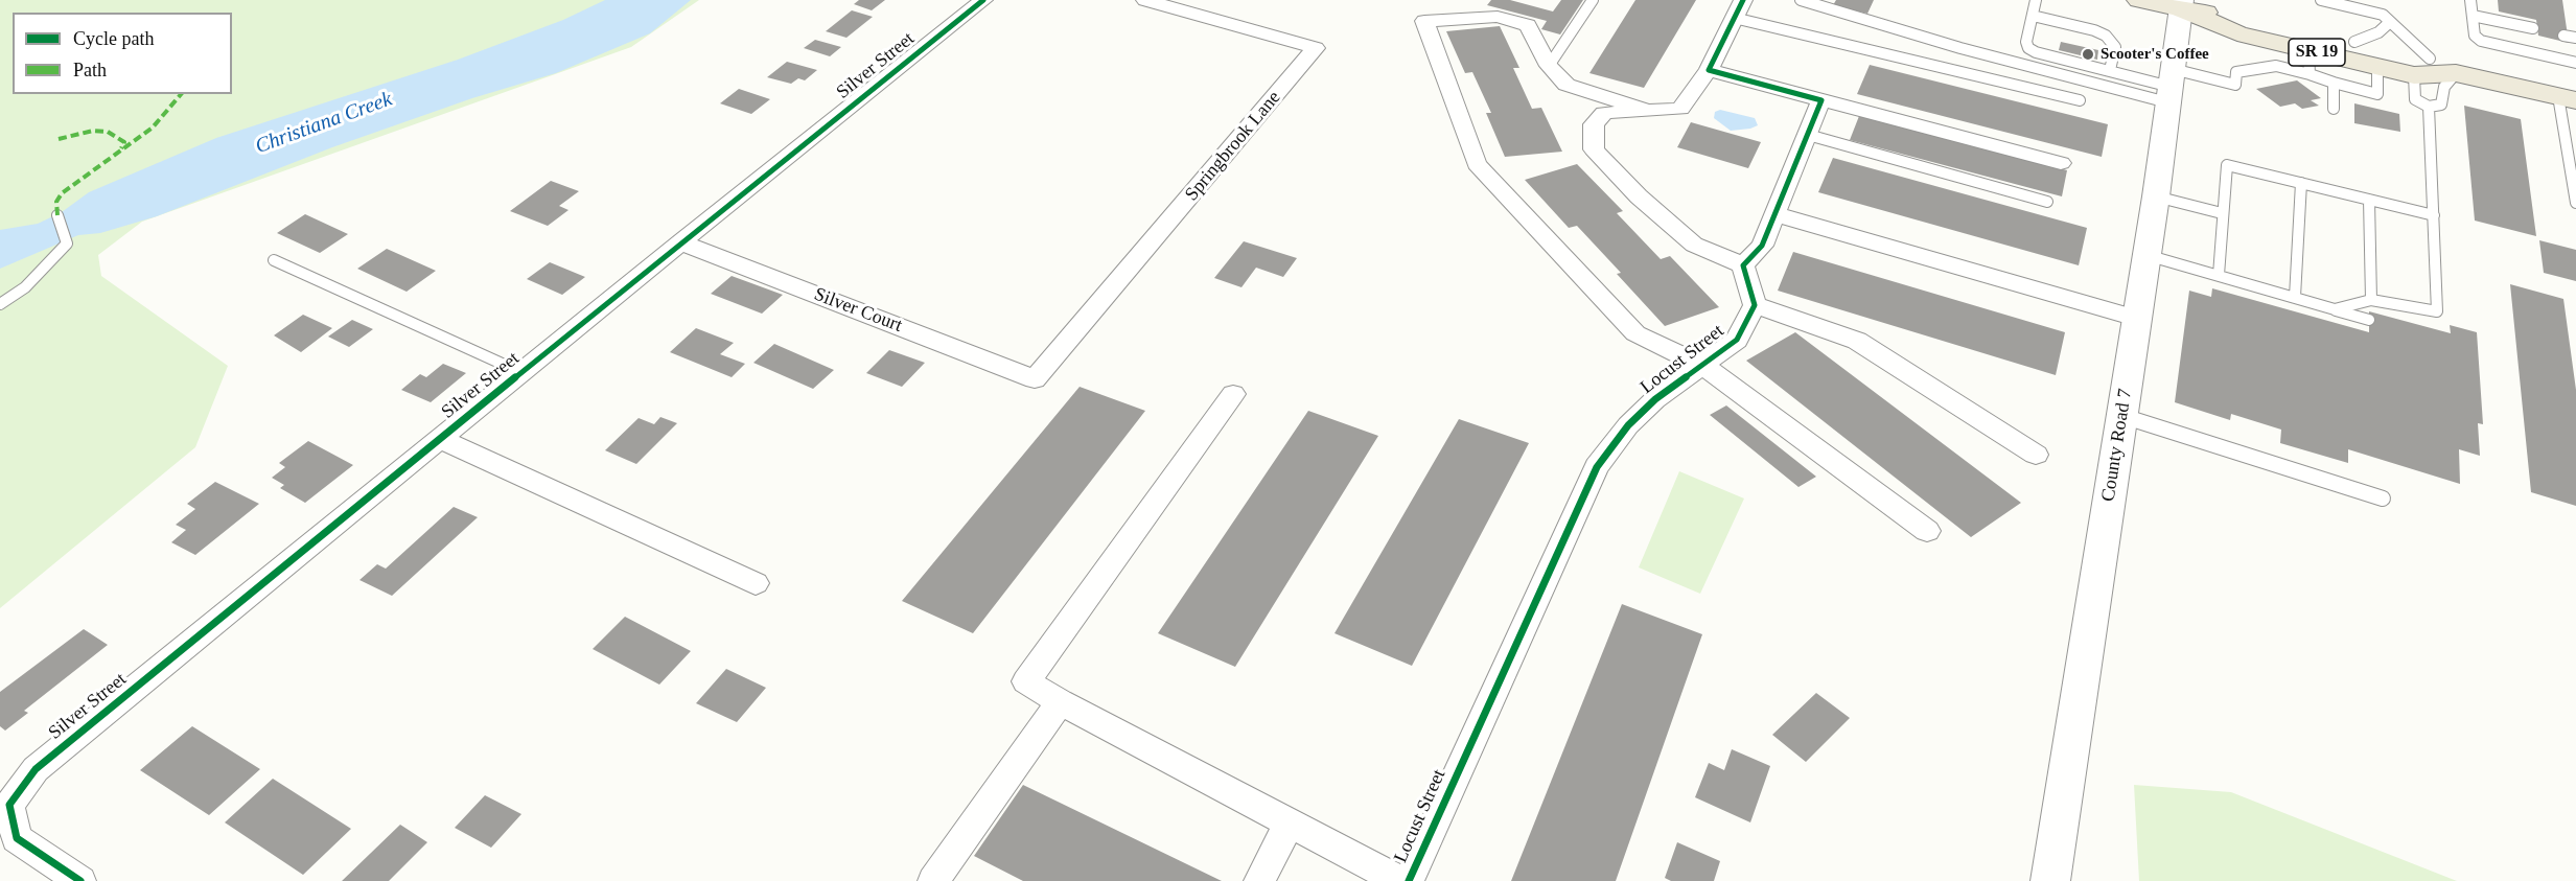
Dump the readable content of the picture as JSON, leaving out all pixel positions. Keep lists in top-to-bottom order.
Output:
{
  "streets": {
    "main road": ["SR 19"],
    "street": [
      "Silver Street",
      "Springbrook Lane",
      "Silver Court",
      "Locust Street",
      "County Road 7"
    ]
  },
  "crossings": [
    ["SR 19", "County Road 7"],
    ["Silver Street", "Silver Court"],
    ["Springbrook Lane", "Silver Court"]
  ],
  "water": ["Christiana Creek"],
  "places": ["Scooter's Coffee"],
  "legend": ["Cycle path", "Path"]
}
